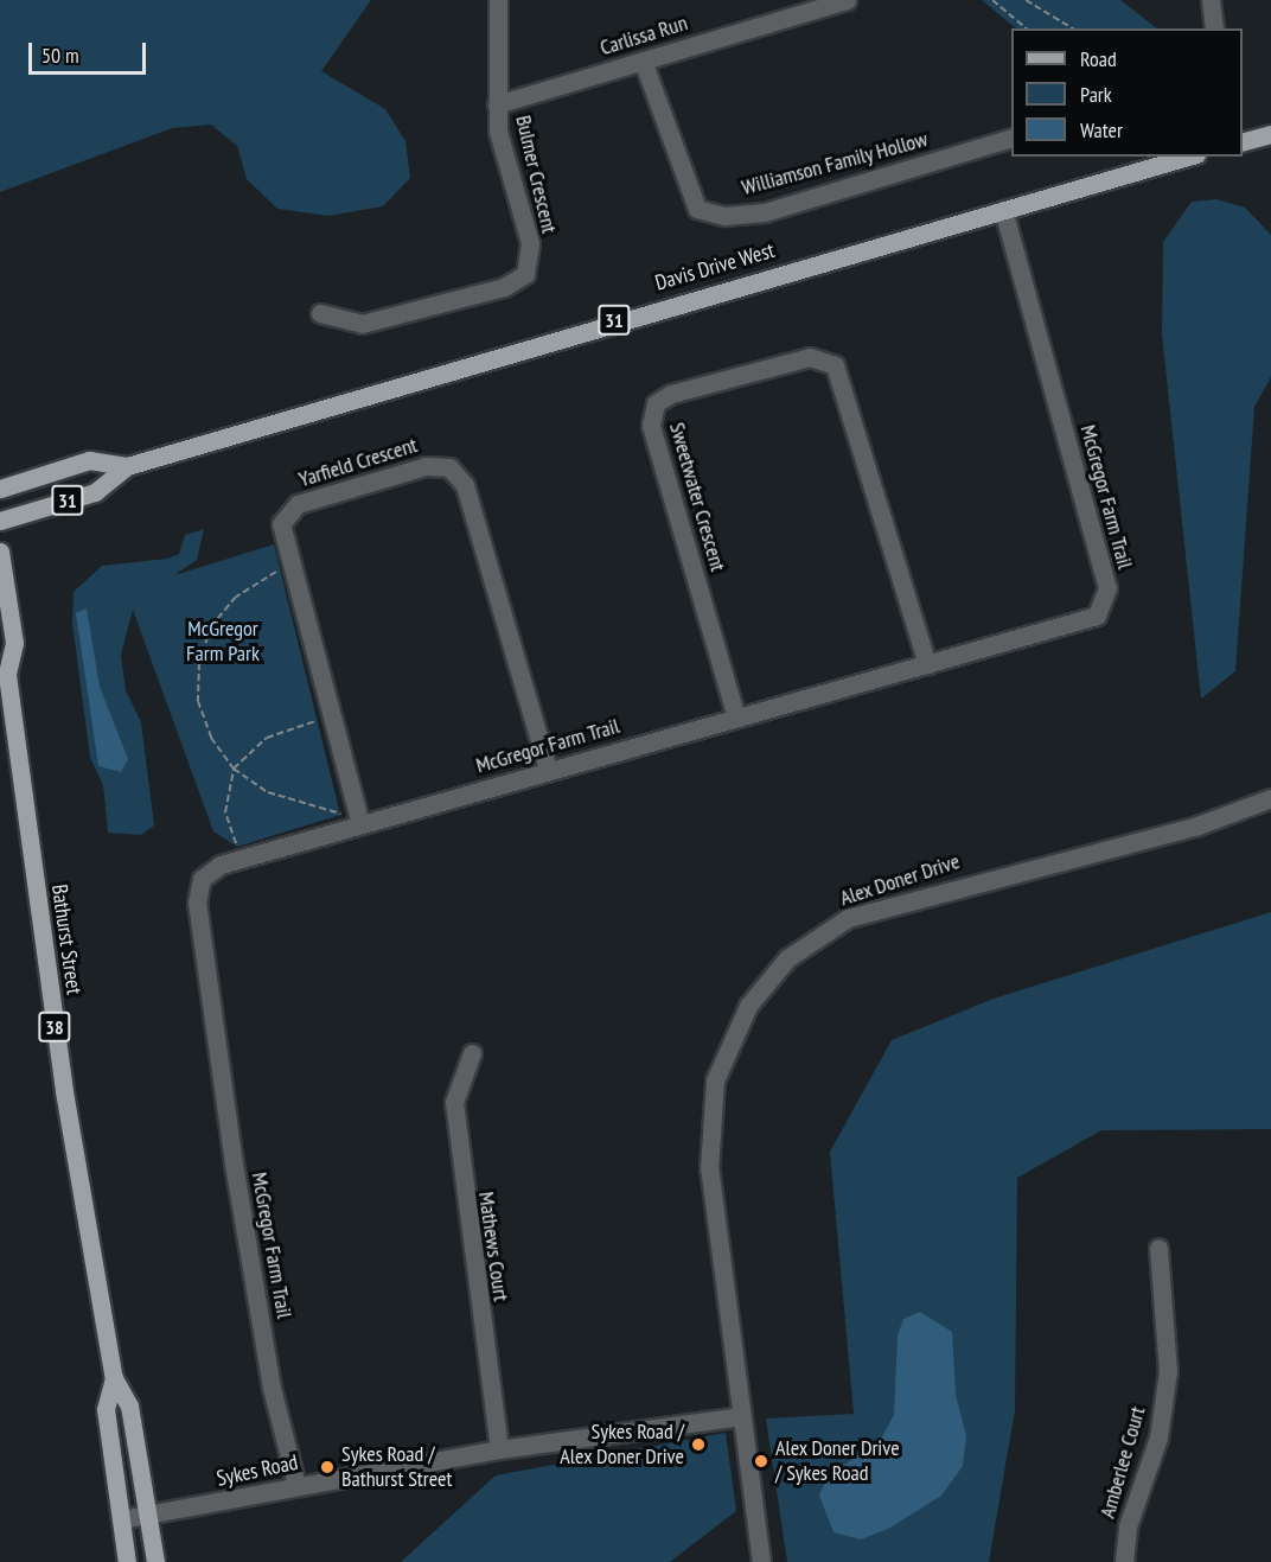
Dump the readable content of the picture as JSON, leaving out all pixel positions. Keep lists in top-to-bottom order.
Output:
{
  "streets": {
    "main road": [
      "Davis Drive West",
      "31",
      "Bathurst Street",
      "38"
    ],
    "street": [
      "Carlissa Run",
      "Williamson Family Hollow",
      "Bulmer Crescent",
      "Yarfield Crescent",
      "Sweetwater Crescent",
      "McGregor Farm Trail",
      "Alex Doner Drive",
      "Mathews Court",
      "Amberlee Court",
      "Sykes Road"
    ]
  },
  "crossings": [
    ["Carlissa Run", "Williamson Family Hollow"],
    ["Carlissa Run", "Bulmer Crescent"],
    ["Davis Drive West", "McGregor Farm Trail"],
    ["Yarfield Crescent", "McGregor Farm Trail"],
    ["Sweetwater Crescent", "McGregor Farm Trail"],
    ["McGregor Farm Trail", "Sykes Road"],
    ["Alex Doner Drive", "Sykes Road"],
    ["Bathurst Street", "Sykes Road"],
    ["Mathews Court", "Sykes Road"]
  ],
  "parks": ["McGregor Farm Park"],
  "places": ["Sykes Road / Alex Doner Drive", "Alex Doner Drive / Sykes Road", "Sykes Road / Bathurst Street"],
  "legend": ["Road", "Park", "Water"],
  "scale_bar": "50 m"
}
